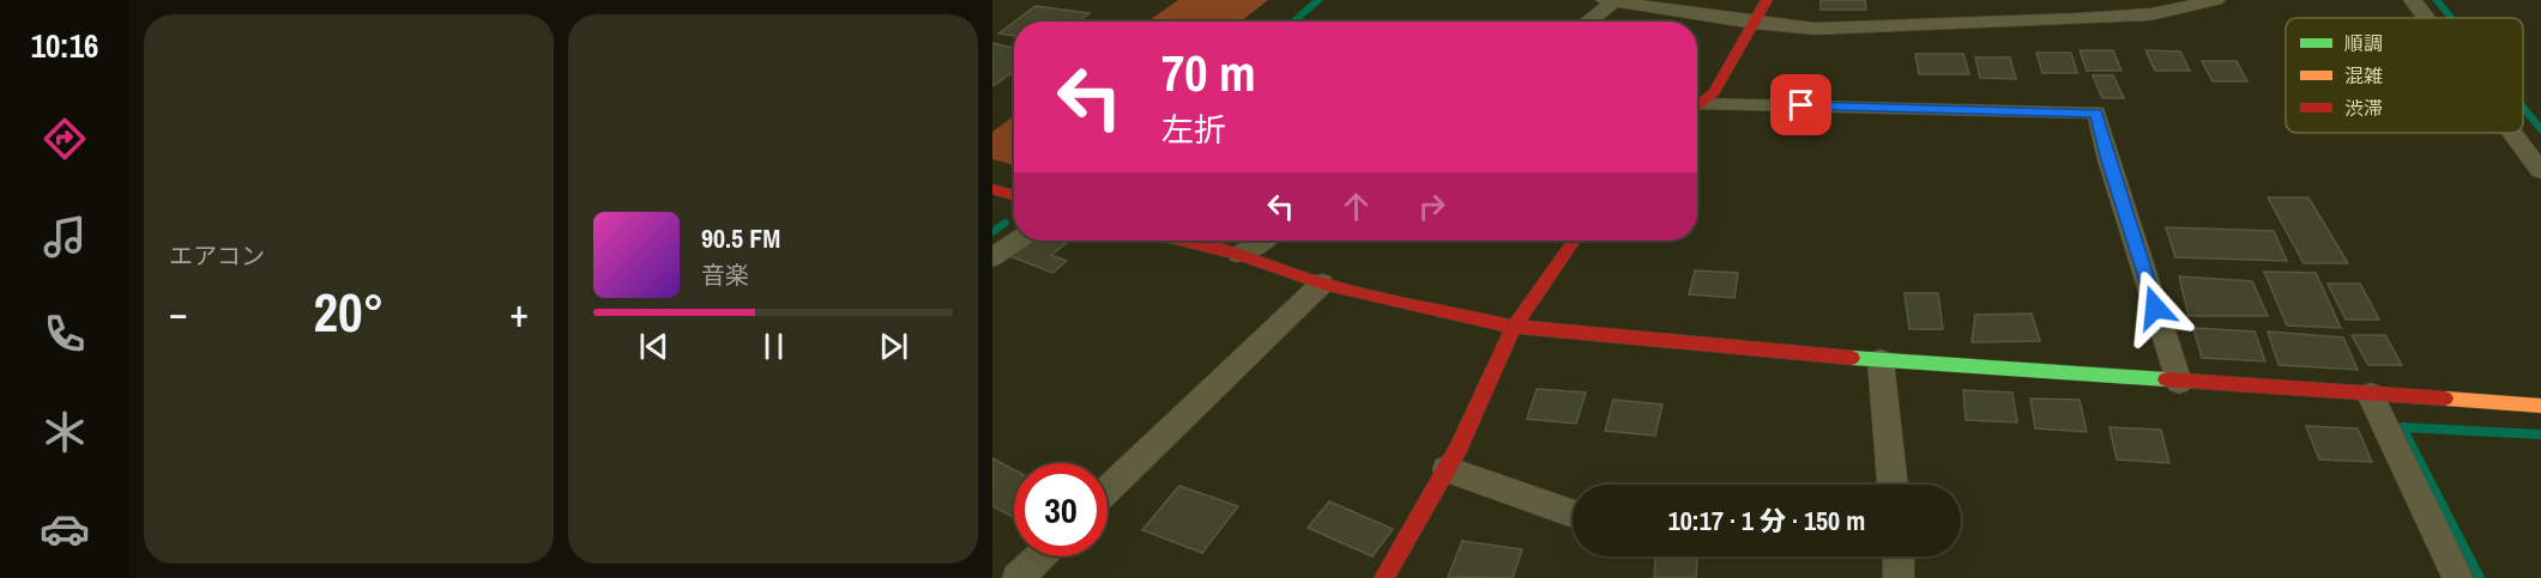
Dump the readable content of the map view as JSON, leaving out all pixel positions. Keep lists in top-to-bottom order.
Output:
{
  "legend": ["順調", "混雑", "渋滞"],
  "page": {
    "tabs": "10:16",
    "tile": "エアコン",
    "turn": ["70 m", "左折"],
    "song": ["90.5 FM", "音楽"],
    "heat": ["−", "20°", "+"],
    "limit": "30",
    "trip": "10:17 · 1 分 · 150 m"
  }
}
